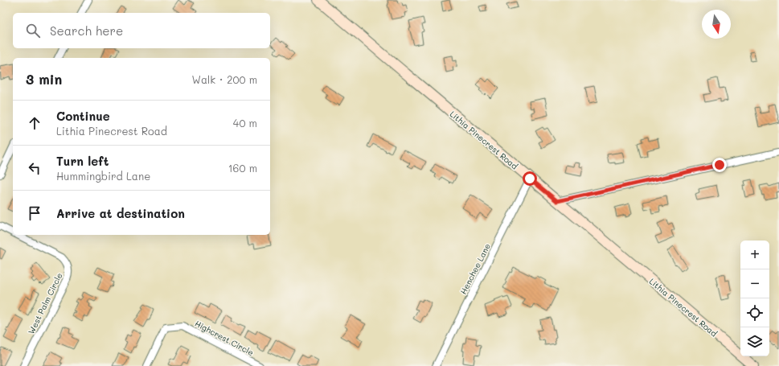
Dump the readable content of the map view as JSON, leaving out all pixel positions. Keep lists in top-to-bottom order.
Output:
{
  "streets": {
    "main road": ["Lithia Pinecrest Road"],
    "street": ["Henchee Lane", "West Palm Circle", "Highcrest Circle"]
  },
  "crossings": [
    ["Lithia Pinecrest Road", "Henchee Lane"]
  ],
  "north": "bottom",
  "page": {
    "search": "Search here",
    "heading": ["3 min", "Walk · 200 m"],
    "list": [
      ["Continue", "Lithia Pinecrest Road", "40 m"],
      ["Turn left", "Hummingbird Lane", "160 m"],
      "Arrive at destination"
    ],
    "map_buttons": ["+", "−"]
  }
}
